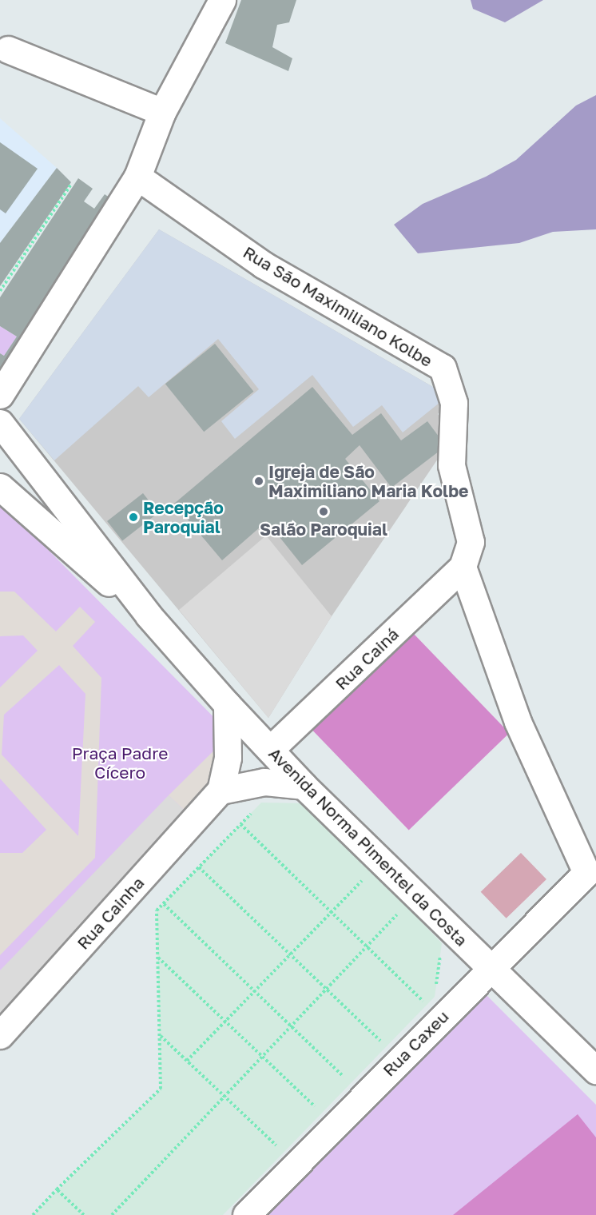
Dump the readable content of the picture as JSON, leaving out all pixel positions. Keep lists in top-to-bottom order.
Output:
{
  "streets": {
    "street": [
      "Rua São Maximiliano Kolbe",
      "Rua Cainá",
      "Avenida Norma Pimentel da Costa",
      "Rua Cainha",
      "Rua Caxeu"
    ]
  },
  "crossings": [
    ["Rua São Maximiliano Kolbe", "Rua Cainá"],
    ["Rua Cainá", "Avenida Norma Pimentel da Costa"],
    ["Avenida Norma Pimentel da Costa", "Rua Cainha"],
    ["Avenida Norma Pimentel da Costa", "Rua Caxeu"]
  ],
  "parks": ["Praça Padre Cícero"],
  "places": ["Igreja de São Maximiliano Maria Kolbe", "Salão Paroquial", "Recepção Paroquial"]
}
